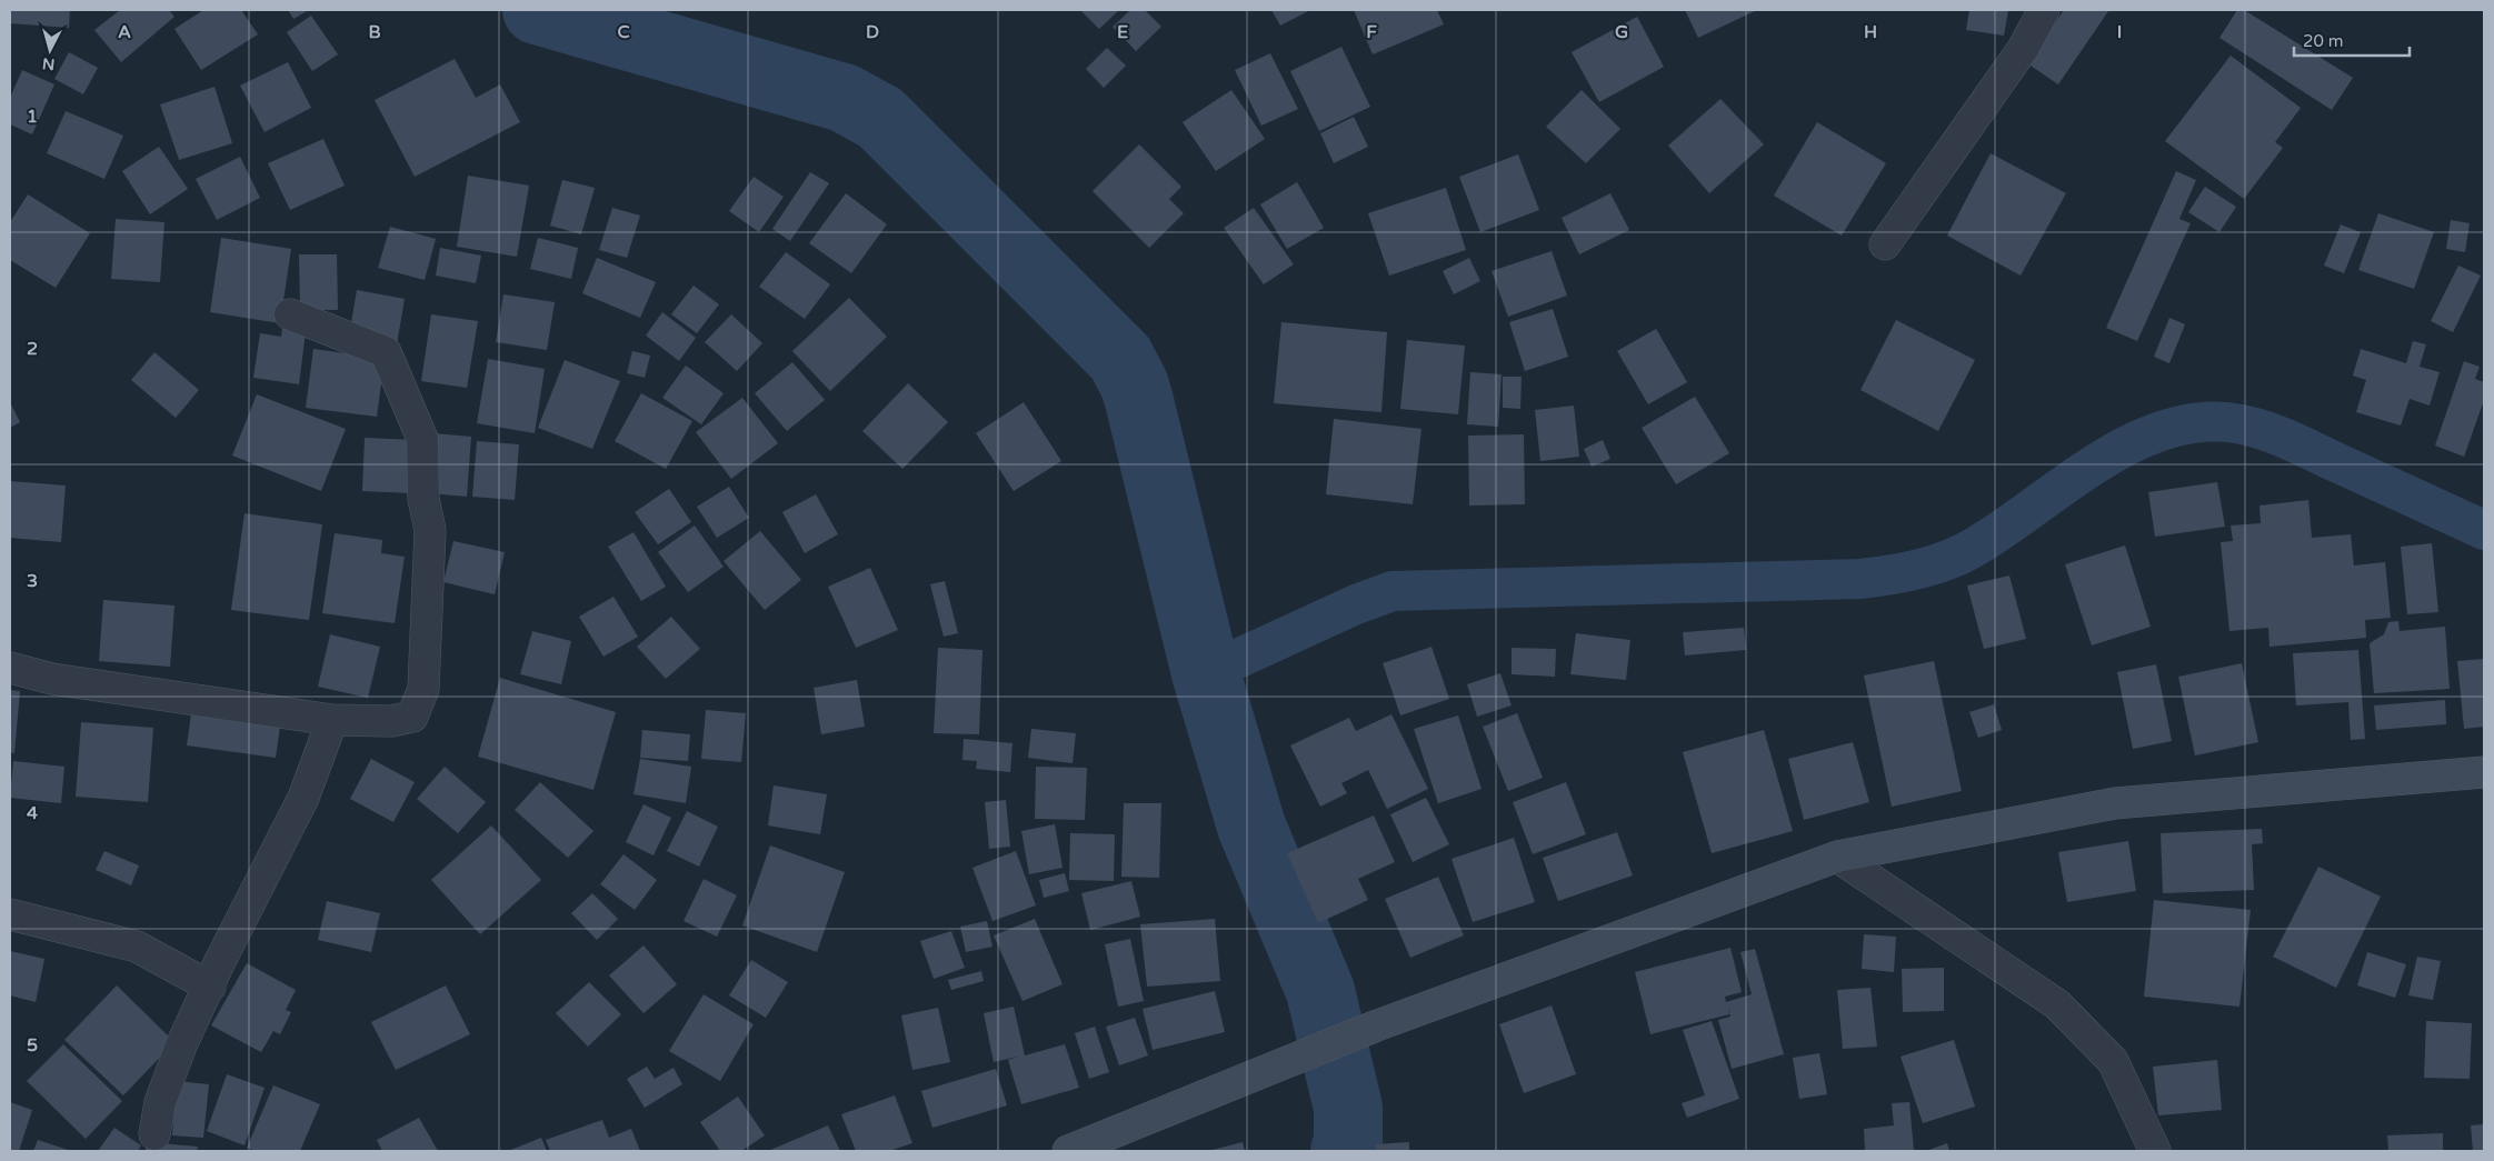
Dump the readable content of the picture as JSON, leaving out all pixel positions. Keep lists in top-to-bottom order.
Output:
{
  "scale_bar": "20 m",
  "north": "bottom",
  "grid": {
    "columns": [
      "A",
      "B",
      "C",
      "D",
      "E",
      "F",
      "G",
      "H",
      "I"
    ],
    "rows": [
      "1",
      "2",
      "3",
      "4",
      "5"
    ]
  }
}
